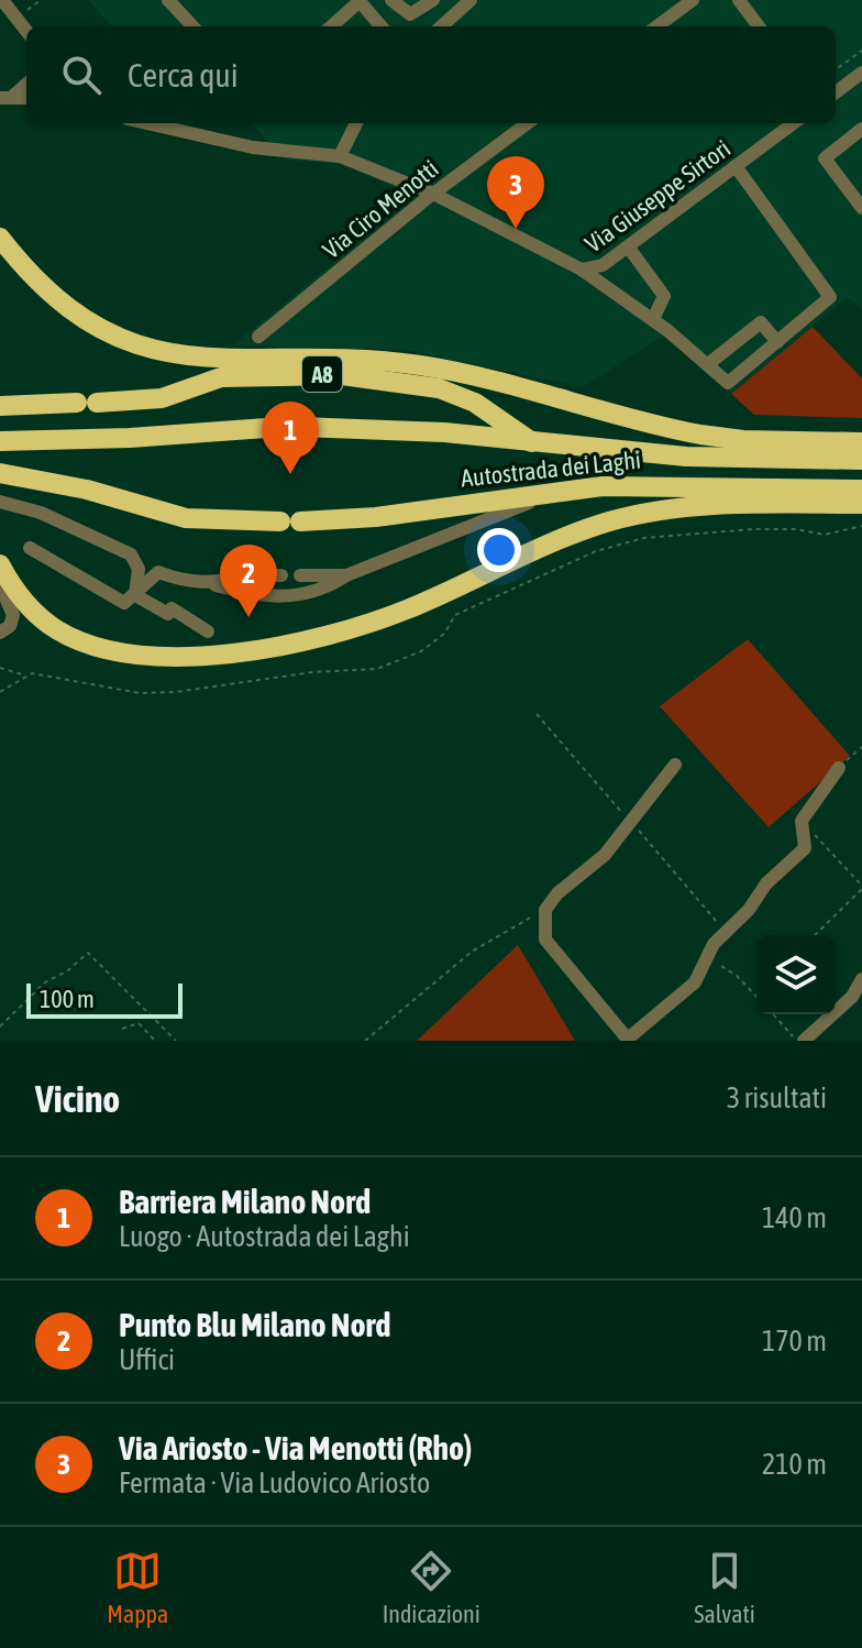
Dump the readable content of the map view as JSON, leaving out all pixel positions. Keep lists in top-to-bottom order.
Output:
{
  "streets": {
    "highway": ["A8", "Autostrada dei Laghi"],
    "street": ["Via Giuseppe Sirtori", "Via Ciro Menotti"]
  },
  "crossings": [
    ["A8", "Autostrada dei Laghi"]
  ],
  "scale_bar": "100 m",
  "page": {
    "search": "Cerca qui",
    "pins": ["3", "1", "2"],
    "scale": "100 m",
    "heading": ["Vicino", "3 risultati"],
    "list": [
      {
        "mark": "1",
        "name": "Barriera Milano Nord",
        "note": "Luogo · Autostrada dei Laghi",
        "value": "140 m"
      },
      {
        "mark": "2",
        "name": "Punto Blu Milano Nord",
        "note": "Uffici",
        "value": "170 m"
      },
      {
        "mark": "3",
        "name": "Via Ariosto - Via Menotti (Rho)",
        "note": "Fermata · Via Ludovico Ariosto",
        "value": "210 m"
      }
    ],
    "nav": ["Mappa", "Indicazioni", "Salvati"]
  }
}
